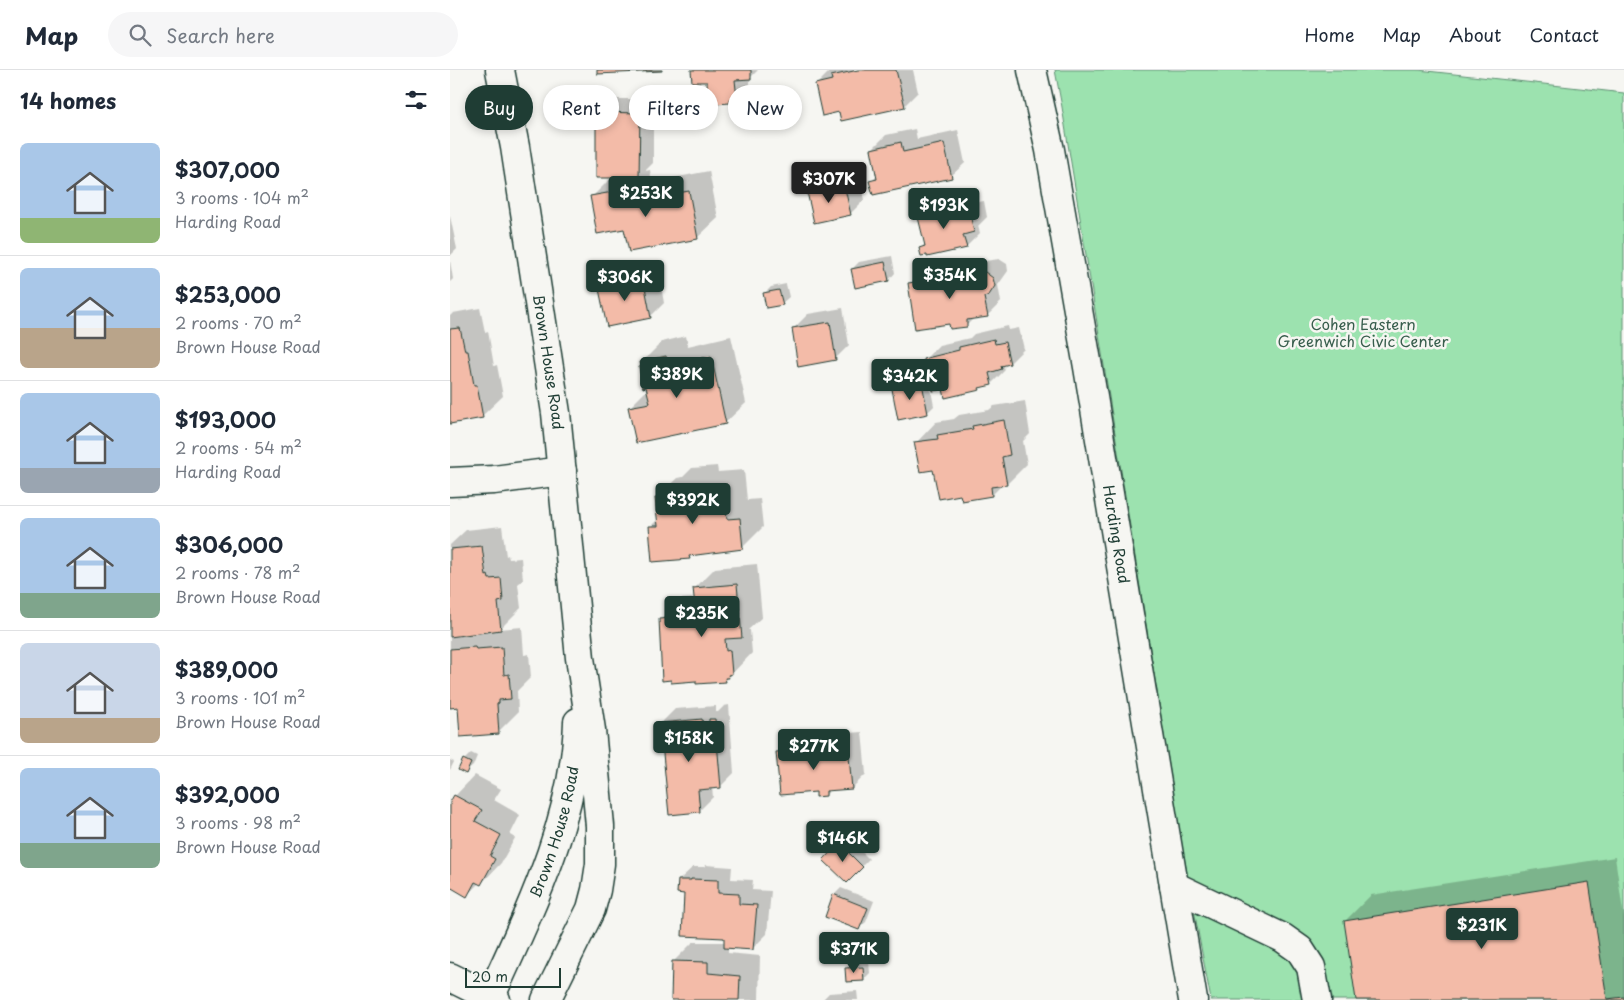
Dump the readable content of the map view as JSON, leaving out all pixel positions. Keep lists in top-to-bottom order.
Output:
{
  "streets": {
    "street": ["Brown House Road", "Harding Road"]
  },
  "parks": ["Cohen Eastern Greenwich Civic Center"],
  "scale_bar": "20 m",
  "page": {
    "header": "Map",
    "search": "Search here",
    "nav": [
      "Home",
      "Map",
      "About",
      "Contact"
    ],
    "heading": "14 homes",
    "chip": [
      "Buy",
      "Rent",
      "Filters",
      "New"
    ],
    "list": [
      {
        "name": "$307,000",
        "note": "3 rooms · 104 m² · Harding Road"
      },
      {
        "name": "$253,000",
        "note": "2 rooms · 70 m² · Brown House Road"
      },
      {
        "name": "$193,000",
        "note": "2 rooms · 54 m² · Harding Road"
      },
      {
        "name": "$306,000",
        "note": "2 rooms · 78 m² · Brown House Road"
      },
      {
        "name": "$389,000",
        "note": "3 rooms · 101 m² · Brown House Road"
      },
      {
        "name": "$392,000",
        "note": "3 rooms · 98 m² · Brown House Road"
      }
    ],
    "price": [
      "$307K",
      "$253K",
      "$193K",
      "$354K",
      "$306K",
      "$389K",
      "$342K",
      "$392K",
      "$235K",
      "$158K",
      "$277K",
      "$146K",
      "$231K",
      "$371K"
    ],
    "scale": "20 m"
  }
}
